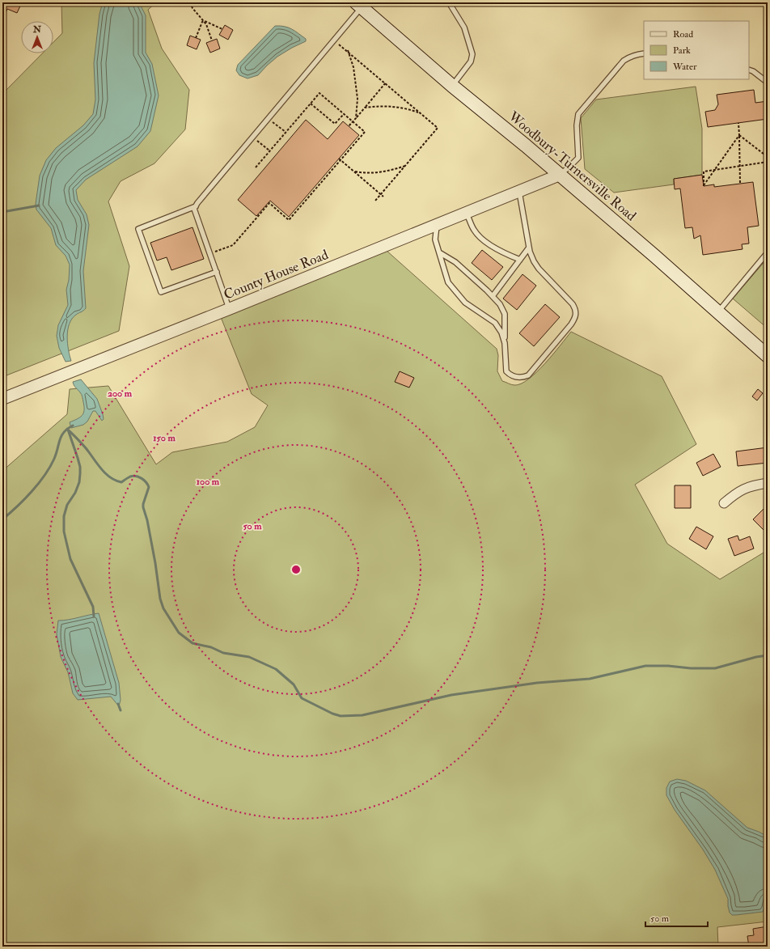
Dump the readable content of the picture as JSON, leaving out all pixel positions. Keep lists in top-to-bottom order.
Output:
{
  "streets": {
    "main road": ["Woodbury-Turnersville Road"],
    "street": ["County House Road"]
  },
  "crossings": [
    ["Woodbury-Turnersville Road", "County House Road"]
  ],
  "legend": ["Road", "Park", "Water"],
  "scale_bar": "50 m",
  "north": "top",
  "rings": [
    "200 m",
    "150 m",
    "100 m",
    "50 m"
  ]
}
